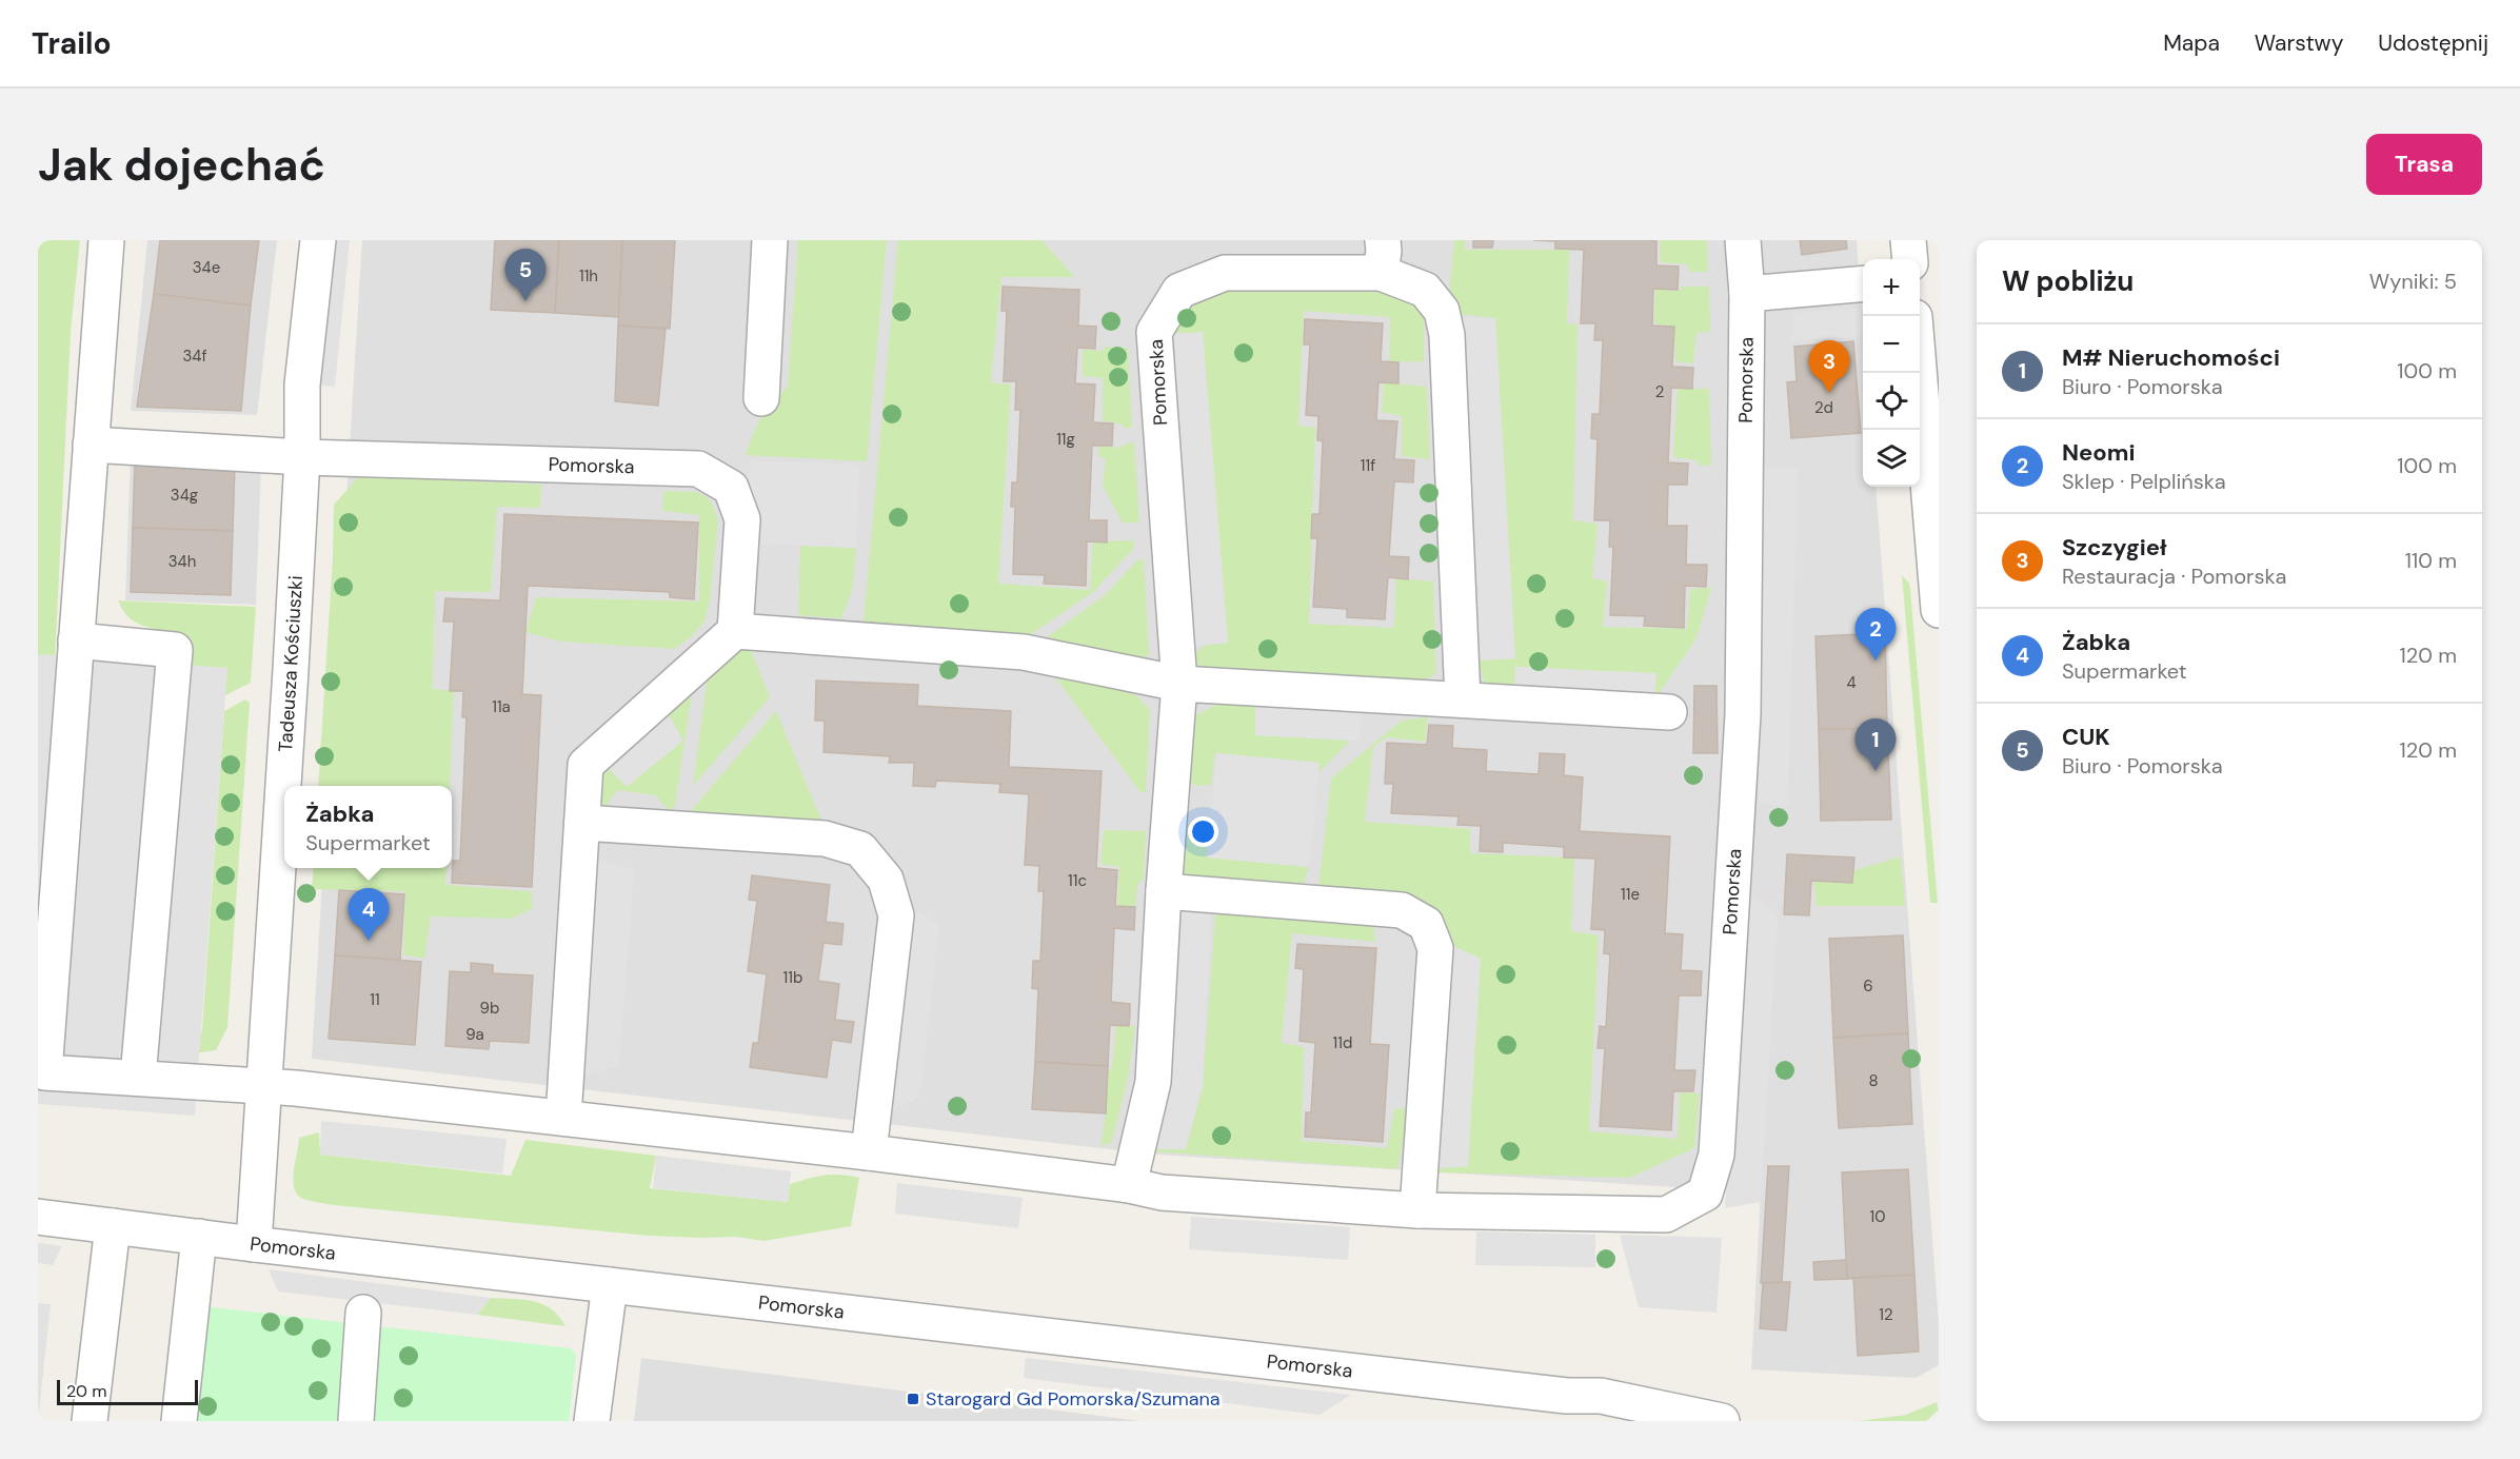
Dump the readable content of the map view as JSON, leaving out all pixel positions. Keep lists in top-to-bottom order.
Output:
{
  "streets": {
    "street": ["Pomorska", "Tadeusza Kościuszki"]
  },
  "crossings": [
    ["Pomorska", "Tadeusza Kościuszki"]
  ],
  "places": {
    "transit": ["Starogard Gd Pomorska/Szumana"]
  },
  "house_numbers": [
    "34e",
    "11h",
    "34f",
    "2",
    "2d",
    "11g",
    "11f",
    "34g",
    "34h",
    "4",
    "11a",
    "11c",
    "11e",
    "11b",
    "6",
    "11",
    "9b",
    "9a",
    "11d",
    "8",
    "10",
    "12"
  ],
  "scale_bar": "20 m",
  "page": {
    "header": "Trailo",
    "nav": ["Mapa", "Warstwy", "Udostępnij"],
    "buttons": "Trasa",
    "title": "Jak dojechać",
    "heading": ["W pobliżu", "Wyniki: 5"],
    "pins": [
      "5",
      "3",
      "2",
      "1",
      "4"
    ],
    "map_buttons": ["+", "−"],
    "list": [
      {
        "mark": "1",
        "name": "M# Nieruchomości",
        "note": "Biuro · Pomorska",
        "value": "100 m"
      },
      {
        "mark": "2",
        "name": "Neomi",
        "note": "Sklep · Pelplińska",
        "value": "100 m"
      },
      {
        "mark": "3",
        "name": "Szczygieł",
        "note": "Restauracja · Pomorska",
        "value": "110 m"
      },
      {
        "mark": "4",
        "name": "Żabka",
        "note": "Supermarket",
        "value": "120 m"
      },
      {
        "mark": "5",
        "name": "CUK",
        "note": "Biuro · Pomorska",
        "value": "120 m"
      }
    ],
    "popup": ["Żabka", "Supermarket"],
    "scale": "20 m"
  }
}
